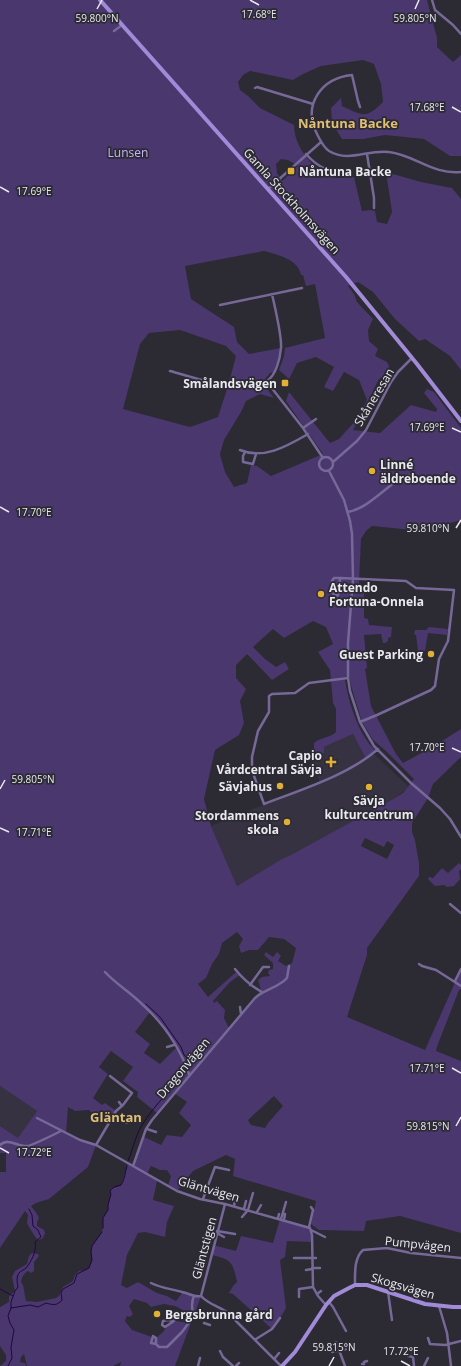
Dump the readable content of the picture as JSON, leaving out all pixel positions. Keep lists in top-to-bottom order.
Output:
{
  "streets": {
    "main road": ["Gamla Stockholmsvägen", "Skogsvägen"],
    "street": [
      "Skåneresan",
      "Dragonvägen",
      "Gläntvägen",
      "Pumpvägen",
      "Gläntstigen"
    ]
  },
  "crossings": [
    ["Gamla Stockholmsvägen", "Skåneresan"],
    ["Dragonvägen", "Gläntvägen"],
    ["Gläntvägen", "Gläntstigen"],
    ["Pumpvägen", "Skogsvägen"]
  ],
  "districts": ["Nåntuna Backe", "Gläntan"],
  "parks": ["Lunsen"],
  "places": {
    "transit": ["Nåntuna Backe", "Smålandsvägen"],
    "other": [
      "Linné äldreboende",
      "Attendo Fortuna-Onnela",
      "Guest Parking",
      "Sävjahus",
      "Sävja kulturcentrum",
      "Stordammens skola",
      "Bergsbrunna gård"
    ],
    "health": ["Capio Vårdcentral Sävja"]
  },
  "coordinates": [
    "17.68°E",
    "59.800°N",
    "59.805°N",
    "17.69°E",
    "17.70°E",
    "59.810°N",
    "17.71°E",
    "59.815°N",
    "17.72°E"
  ]
}
